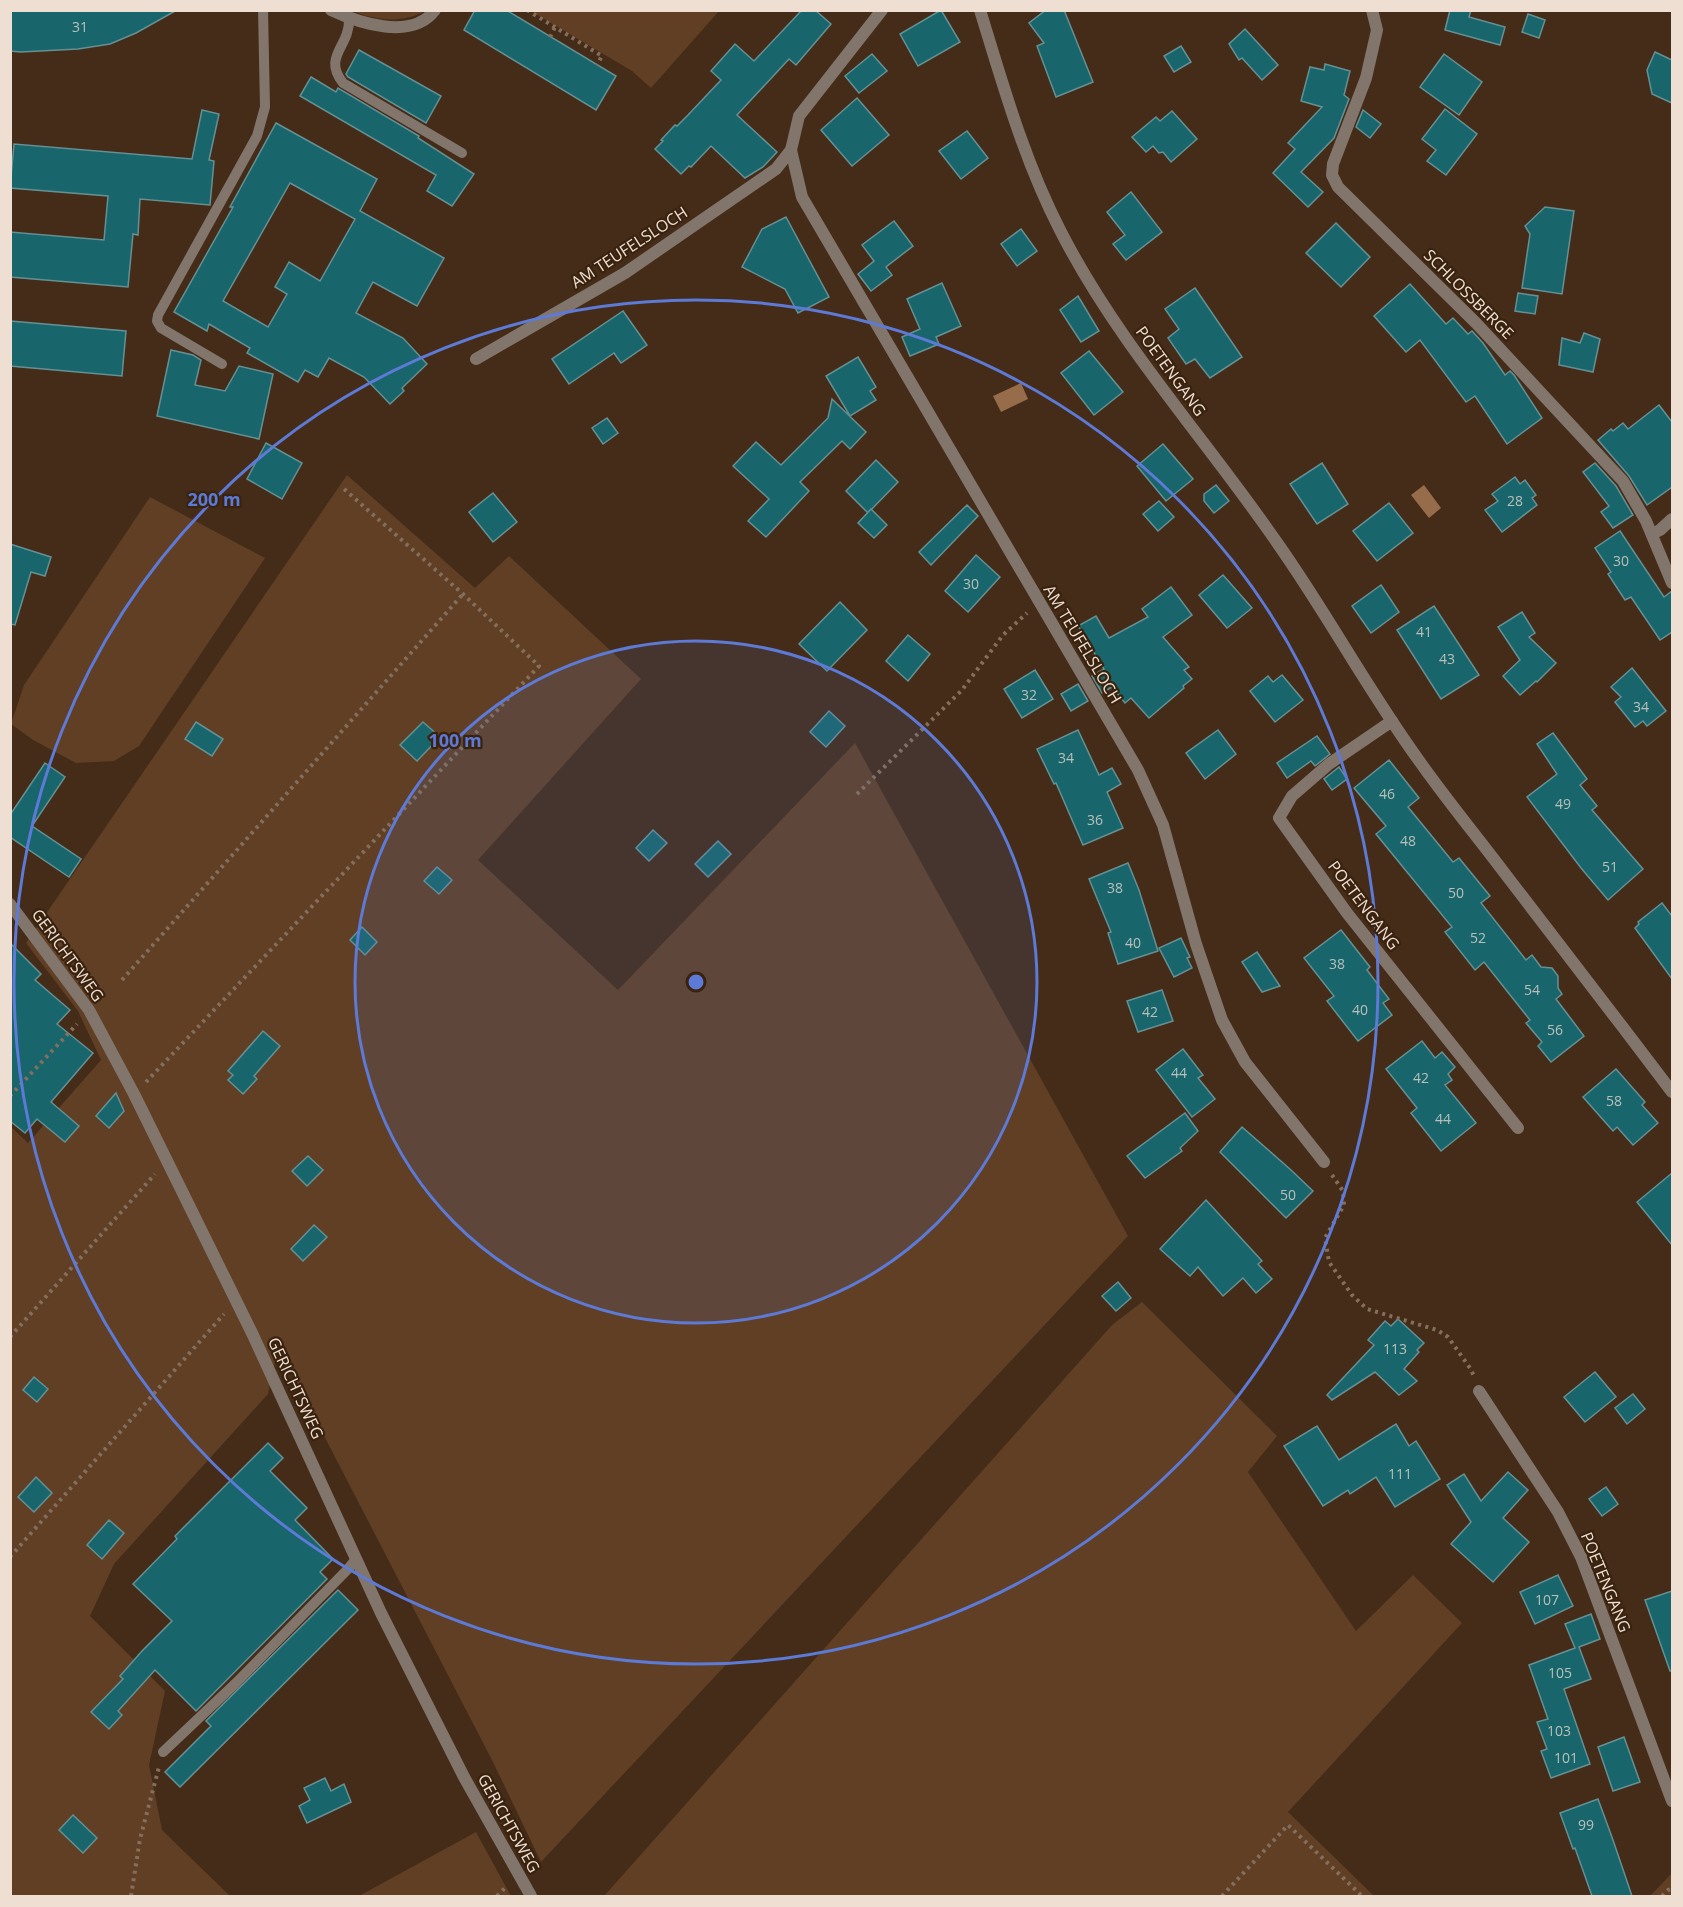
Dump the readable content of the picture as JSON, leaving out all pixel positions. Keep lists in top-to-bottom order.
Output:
{
  "streets": {
    "street": [
      "AM TEUFELSLOCH",
      "SCHLOSSBERGE",
      "POETENGANG",
      "GERICHTSWEG"
    ]
  },
  "house_numbers": [
    "31",
    "28",
    "30",
    "30",
    "41",
    "43",
    "32",
    "34",
    "34",
    "46",
    "49",
    "36",
    "48",
    "51",
    "38",
    "50",
    "52",
    "40",
    "38",
    "54",
    "40",
    "42",
    "56",
    "44",
    "42",
    "58",
    "44",
    "50",
    "113",
    "111",
    "107",
    "105",
    "103",
    "101",
    "99"
  ],
  "rings": ["200 m", "100 m"]
}
